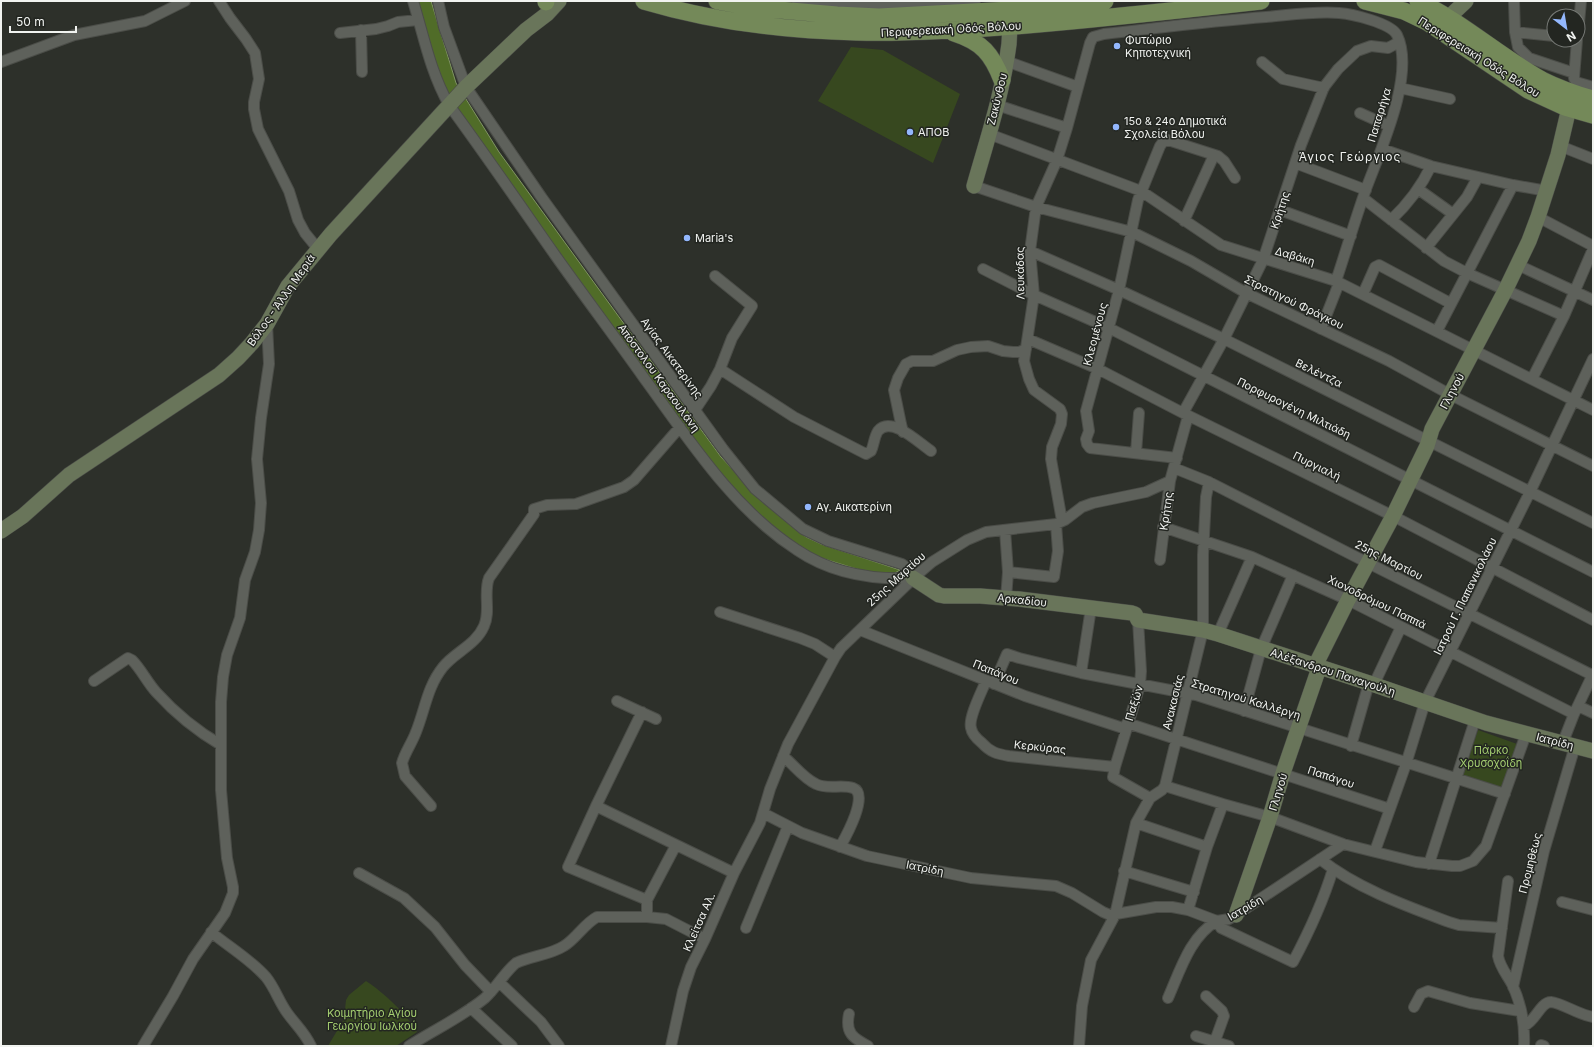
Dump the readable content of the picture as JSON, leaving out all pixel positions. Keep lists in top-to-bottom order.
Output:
{
  "streets": {
    "main road": ["Περιφερειακή Οδός Βόλου"],
    "street": [
      "Ζακύνθου",
      "Παπαρήγα",
      "Κρήτης",
      "Δαβάκη",
      "Λευκάδας",
      "Βόλος - Άλλη Μεριά",
      "Στρατηγού Φράγκου",
      "Κλεομένους",
      "Αγίας Αικατερίνης",
      "Βελέντζα",
      "Απόστολου Καραουλάνη",
      "Γληνού",
      "Πορφυρογένη Μιλτιάδη",
      "Πυργιαλή",
      "25ης Μαρτίου",
      "Ιατρού Γ. Παπανικολάου",
      "Αρκαδίου",
      "Χιονοδρόμου Παππά",
      "Παπάγου",
      "Αλέξανδρου Παναγούλη",
      "Στρατηγού Καλλέργη",
      "Ανακασιάς",
      "Παξών",
      "Ιατρίδη",
      "Κερκύρας",
      "Προμηθέως",
      "Κλείτσα Αλ."
    ]
  },
  "crossings": [
    ["Περιφερειακή Οδός Βόλου", "Ζακύνθου"],
    ["Περιφερειακή Οδός Βόλου", "Γληνού"],
    ["Ζακύνθου", "Δαβάκη"],
    ["Ζακύνθου", "Στρατηγού Φράγκου"],
    ["Παπαρήγα", "Κρήτης"],
    ["Παπαρήγα", "Δαβάκη"],
    ["Παπαρήγα", "Λευκάδας"],
    ["Παπαρήγα", "Στρατηγού Φράγκου"],
    ["Κρήτης", "Δαβάκη"],
    ["Κρήτης", "Λευκάδας"],
    ["Κρήτης", "Στρατηγού Φράγκου"],
    ["Κρήτης", "Κλεομένους"],
    ["Κρήτης", "Βελέντζα"],
    ["Κρήτης", "Πορφυρογένη Μιλτιάδη"],
    ["Κρήτης", "Πυργιαλή"],
    ["Κρήτης", "25ης Μαρτίου"],
    ["Κρήτης", "Χιονοδρόμου Παππά"],
    ["Δαβάκη", "Λευκάδας"],
    ["Δαβάκη", "Κλεομένους"],
    ["Δαβάκη", "Γληνού"],
    ["Δαβάκη", "Ιατρού Γ. Παπανικολάου"],
    ["Λευκάδας", "Στρατηγού Φράγκου"],
    ["Λευκάδας", "Βελέντζα"],
    ["Λευκάδας", "Πορφυρογένη Μιλτιάδη"],
    ["Λευκάδας", "Πυργιαλή"],
    ["Λευκάδας", "25ης Μαρτίου"],
    ["Βόλος - Άλλη Μεριά", "Αγίας Αικατερίνης"],
    ["Βόλος - Άλλη Μεριά", "Απόστολου Καραουλάνη"],
    ["Στρατηγού Φράγκου", "Κλεομένους"],
    ["Στρατηγού Φράγκου", "Γληνού"],
    ["Στρατηγού Φράγκου", "Ιατρού Γ. Παπανικολάου"],
    ["Κλεομένους", "Βελέντζα"],
    ["Κλεομένους", "Πορφυρογένη Μιλτιάδη"],
    ["Κλεομένους", "Πυργιαλή"],
    ["Αγίας Αικατερίνης", "Απόστολου Καραουλάνη"],
    ["Αγίας Αικατερίνης", "25ης Μαρτίου"],
    ["Αγίας Αικατερίνης", "Αρκαδίου"],
    ["Βελέντζα", "Γληνού"],
    ["Βελέντζα", "Ιατρού Γ. Παπανικολάου"],
    ["Απόστολου Καραουλάνη", "25ης Μαρτίου"],
    ["Απόστολου Καραουλάνη", "Αρκαδίου"],
    ["Γληνού", "Πορφυρογένη Μιλτιάδη"],
    ["Γληνού", "Πυργιαλή"],
    ["Γληνού", "25ης Μαρτίου"],
    ["Γληνού", "Χιονοδρόμου Παππά"],
    ["Γληνού", "Παπάγου"],
    ["Γληνού", "Αλέξανδρου Παναγούλη"],
    ["Γληνού", "Στρατηγού Καλλέργη"],
    ["Γληνού", "Ιατρίδη"],
    ["Πορφυρογένη Μιλτιάδη", "Ιατρού Γ. Παπανικολάου"],
    ["Πυργιαλή", "Ιατρού Γ. Παπανικολάου"],
    ["25ης Μαρτίου", "Ιατρού Γ. Παπανικολάου"],
    ["25ης Μαρτίου", "Αρκαδίου"],
    ["25ης Μαρτίου", "Παπάγου"],
    ["25ης Μαρτίου", "Ανακασιάς"],
    ["25ης Μαρτίου", "Ιατρίδη"],
    ["25ης Μαρτίου", "Προμηθέως"],
    ["25ης Μαρτίου", "Κλείτσα Αλ."],
    ["Ιατρού Γ. Παπανικολάου", "Χιονοδρόμου Παππά"],
    ["Ιατρού Γ. Παπανικολάου", "Παπάγου"],
    ["Ιατρού Γ. Παπανικολάου", "Αλέξανδρου Παναγούλη"],
    ["Ιατρού Γ. Παπανικολάου", "Στρατηγού Καλλέργη"],
    ["Ιατρού Γ. Παπανικολάου", "Ιατρίδη"],
    ["Αρκαδίου", "Αλέξανδρου Παναγούλη"],
    ["Αρκαδίου", "Παξών"],
    ["Χιονοδρόμου Παππά", "Ανακασιάς"],
    ["Χιονοδρόμου Παππά", "Προμηθέως"],
    ["Παπάγου", "Στρατηγού Καλλέργη"],
    ["Παπάγου", "Ανακασιάς"],
    ["Παπάγου", "Παξών"],
    ["Παπάγου", "Κερκύρας"],
    ["Αλέξανδρου Παναγούλη", "Ανακασιάς"],
    ["Αλέξανδρου Παναγούλη", "Παξών"],
    ["Αλέξανδρου Παναγούλη", "Ιατρίδη"],
    ["Στρατηγού Καλλέργη", "Ανακασιάς"],
    ["Στρατηγού Καλλέργη", "Παξών"],
    ["Στρατηγού Καλλέργη", "Ιατρίδη"],
    ["Στρατηγού Καλλέργη", "Κερκύρας"],
    ["Παξών", "Κερκύρας"],
    ["Ιατρίδη", "Προμηθέως"],
    ["Ιατρίδη", "Κλείτσα Αλ."]
  ],
  "districts": ["Άγιος Γεώργιος"],
  "parks": ["Πάρκο Χρυσοχοΐδη", "Κοιμητήριο Αγίου Γεωργίου Ιωλκού"],
  "places": [
    "Φυτώριο Κηποτεχνική",
    "15ο & 24ο Δημοτικά Σχολεία Βόλου",
    "ΑΠΟΒ",
    "Maria's",
    "Αγ. Αικατερίνη"
  ],
  "scale_bar": "50 m",
  "north": "bottom right"
}
